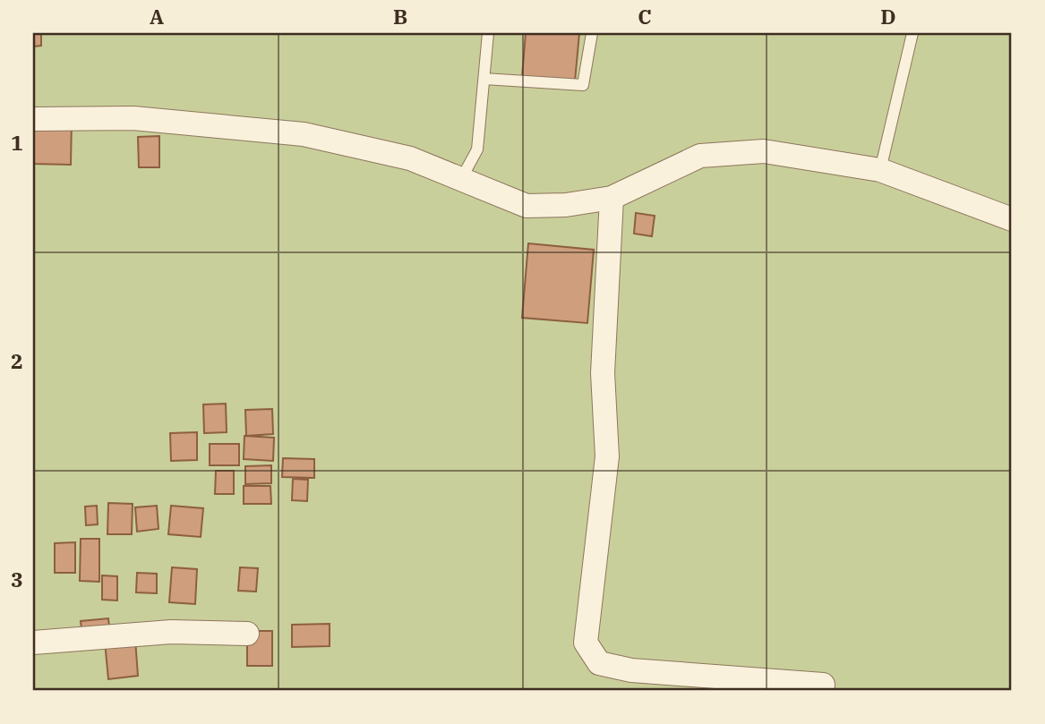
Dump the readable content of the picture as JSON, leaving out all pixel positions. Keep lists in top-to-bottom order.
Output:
{
  "grid": {
    "columns": [
      "A",
      "B",
      "C",
      "D"
    ],
    "rows": ["1", "2", "3"]
  }
}
